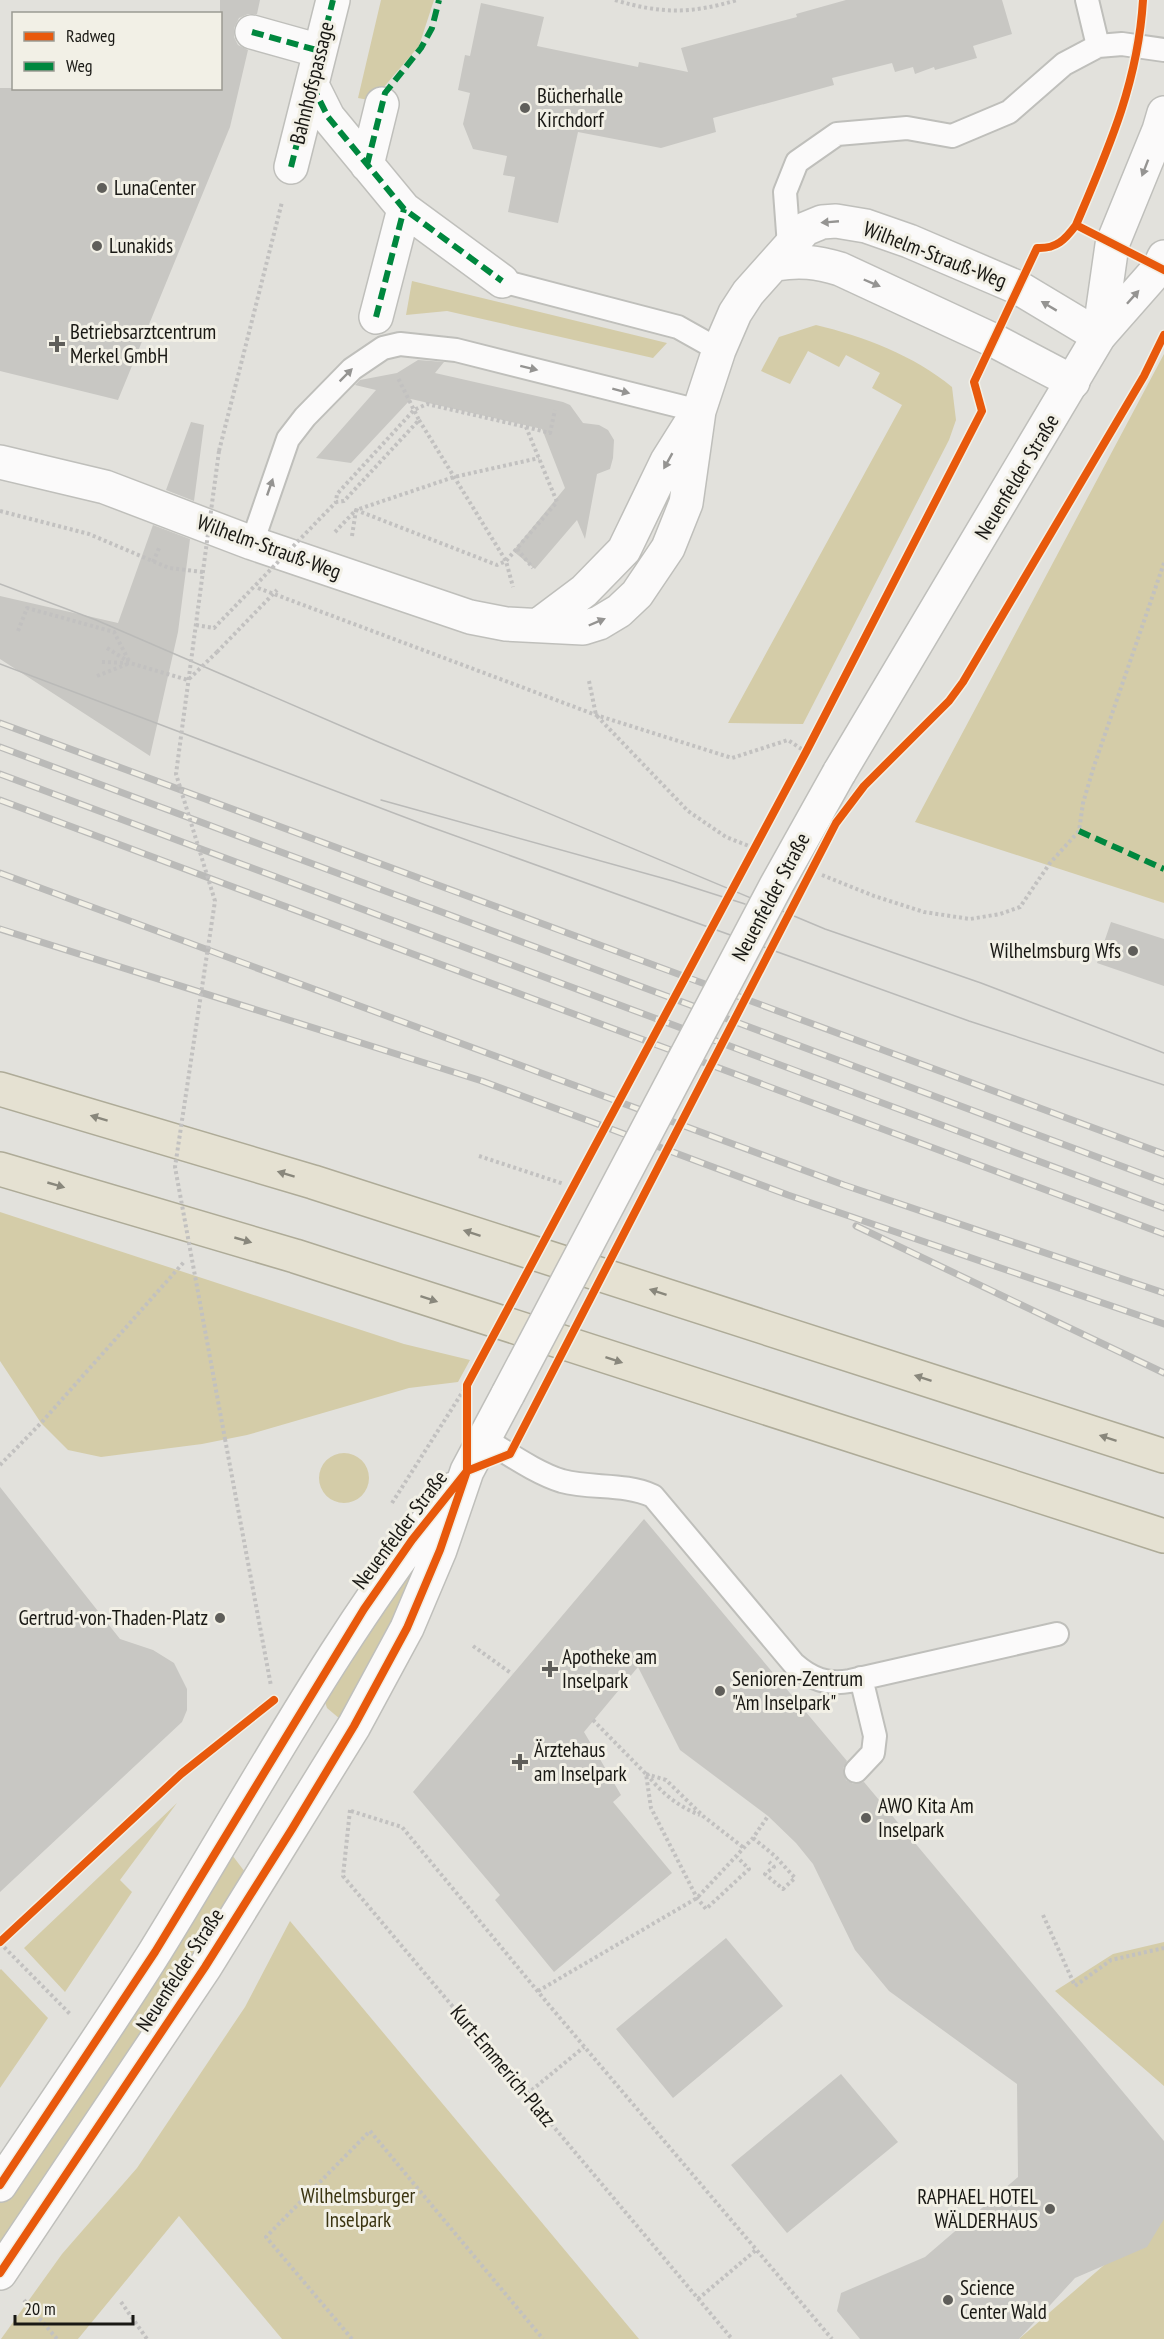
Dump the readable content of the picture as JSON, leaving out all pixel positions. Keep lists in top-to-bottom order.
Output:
{
  "streets": {
    "main road": ["Bahnhofspassage", "Wilhelm-Strauß-Weg", "Neuenfelder Straße"],
    "path": ["Kurt-Emmerich-Platz"]
  },
  "crossings": [
    ["Wilhelm-Strauß-Weg", "Neuenfelder Straße"]
  ],
  "parks": ["Wilhelmsburger Inselpark"],
  "places": {
    "other": [
      "Bücherhalle Kirchdorf",
      "LunaCenter",
      "Lunakids",
      "Wilhelmsburg Wfs",
      "Gertrud-von-Thaden-Platz",
      "Senioren-Zentrum \"Am Inselpark\"",
      "AWO Kita Am Inselpark",
      "RAPHAEL HOTEL WÄLDERHAUS",
      "Science Center Wald"
    ],
    "health": ["Betriebsarztcentrum Merkel GmbH", "Apotheke am Inselpark", "Ärztehaus am Inselpark"]
  },
  "legend": ["Radweg", "Weg"],
  "scale_bar": "20 m"
}
